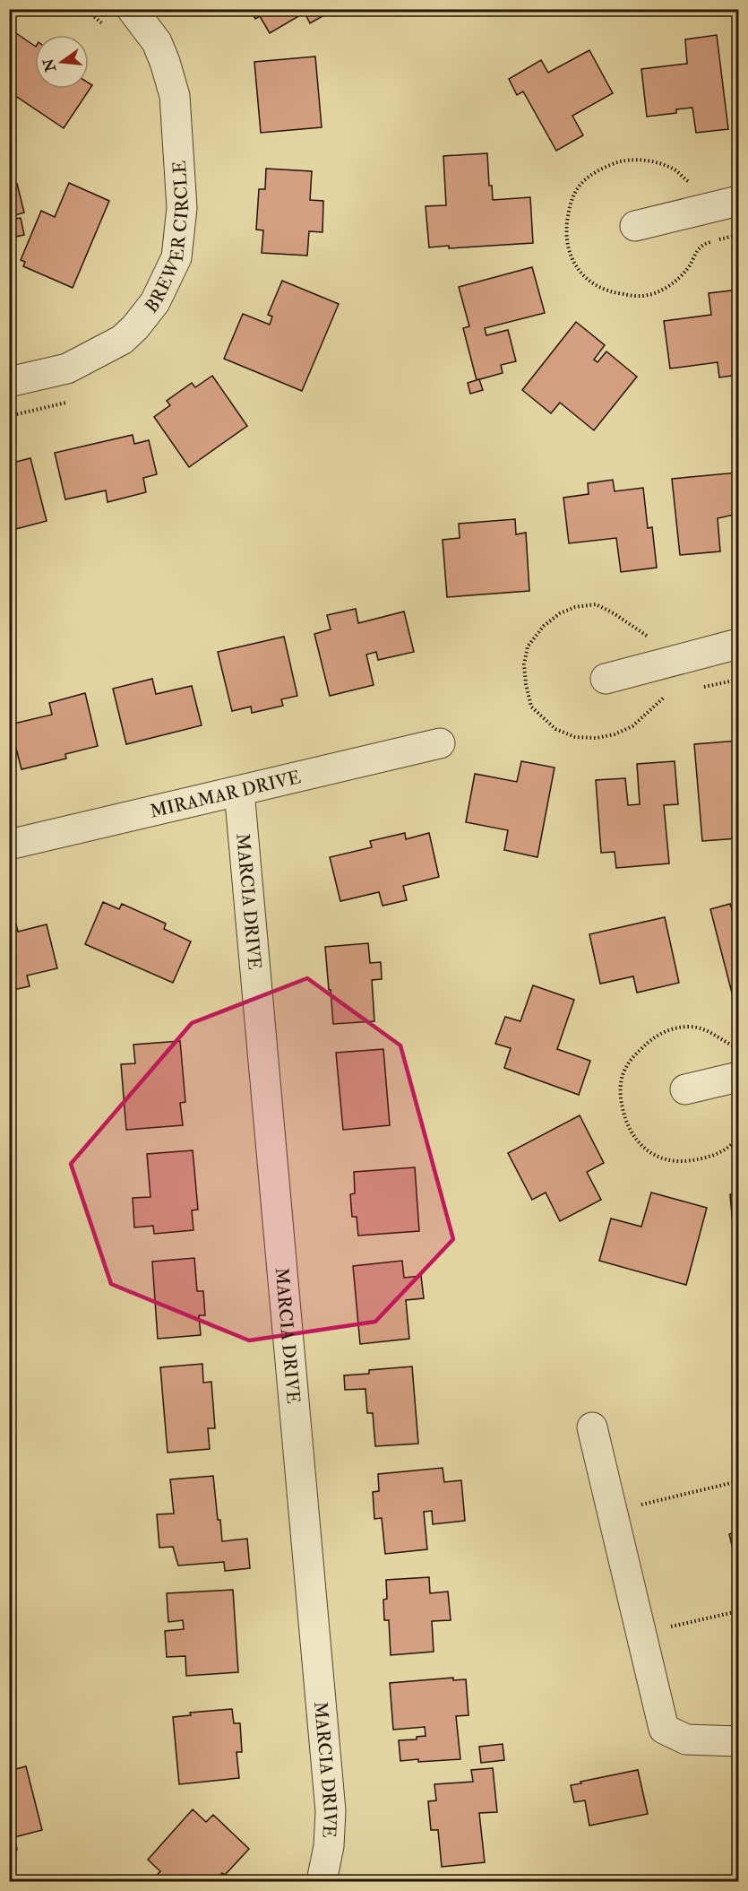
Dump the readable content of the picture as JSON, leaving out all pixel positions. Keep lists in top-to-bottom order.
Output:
{
  "streets": {
    "street": ["BREWER CIRCLE", "MIRAMAR DRIVE", "MARCIA DRIVE"]
  },
  "crossings": [
    ["MIRAMAR DRIVE", "MARCIA DRIVE"]
  ],
  "north": "left"
}
